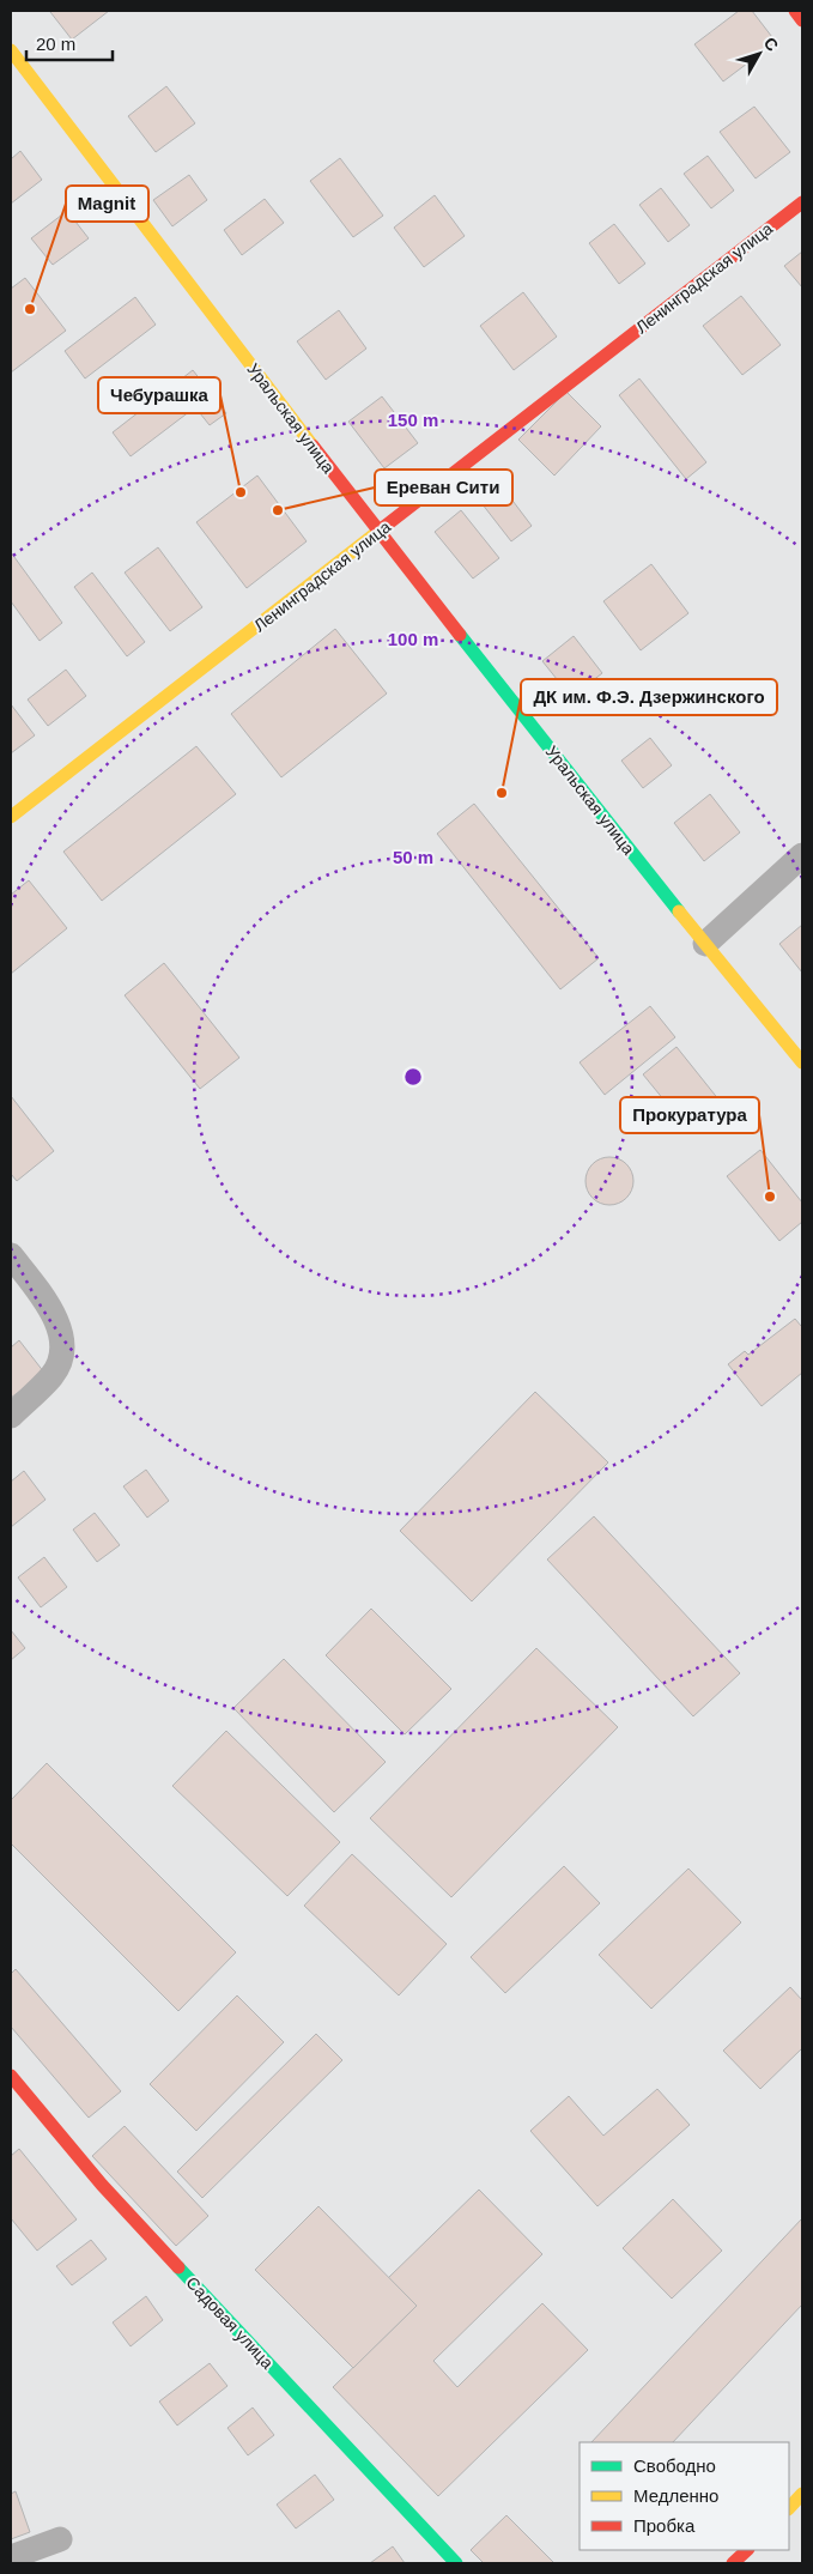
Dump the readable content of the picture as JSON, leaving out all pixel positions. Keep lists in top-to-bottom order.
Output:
{
  "streets": {
    "street": ["Ленинградская улица", "Уральская улица", "Садовая улица"]
  },
  "crossings": [
    ["Ленинградская улица", "Уральская улица"]
  ],
  "places": [
    "Magnit",
    "Чебурашка",
    "Ереван Сити",
    "ДК им. Ф.Э. Дзержинского",
    "Прокуратура"
  ],
  "legend": ["Свободно", "Медленно", "Пробка"],
  "scale_bar": "20 m",
  "north": "top right",
  "rings": ["150 m", "100 m", "50 m"]
}
